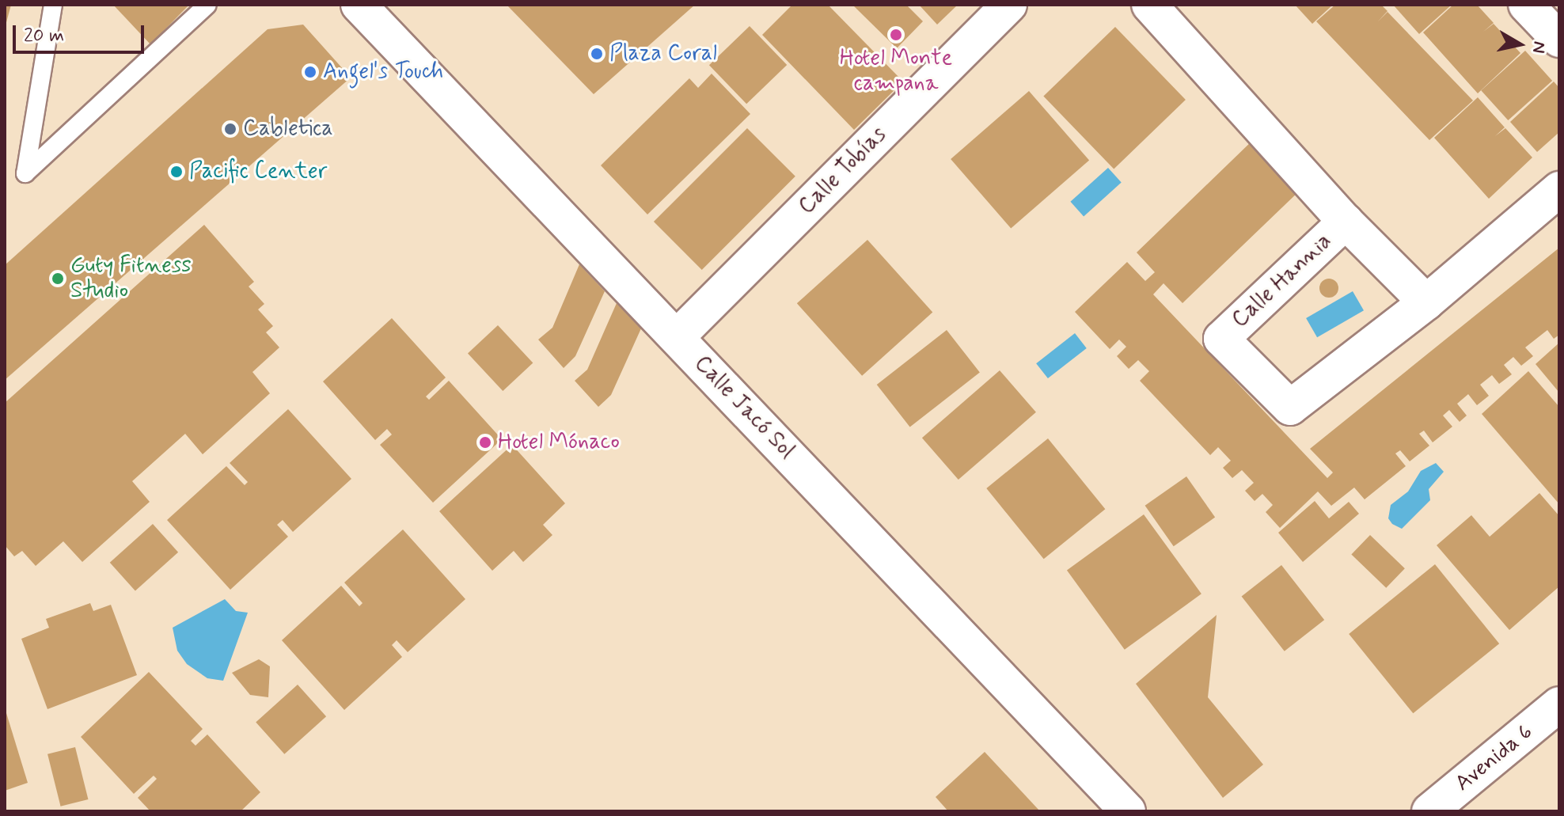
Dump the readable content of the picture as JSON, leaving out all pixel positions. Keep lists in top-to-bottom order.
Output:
{
  "streets": {
    "street": [
      "Calle Tobías",
      "Calle Hannia",
      "Calle Jacó Sol",
      "Avenida 6"
    ]
  },
  "crossings": [
    ["Calle Tobías", "Calle Jacó Sol"]
  ],
  "places": [
    "Hotel Monte campana",
    "Plaza Coral",
    "Angel's Touch",
    "Cabletica",
    "Pacific Center",
    "Guty Fitness Studio",
    "Hotel Mónaco"
  ],
  "scale_bar": "20 m",
  "north": "right"
}
